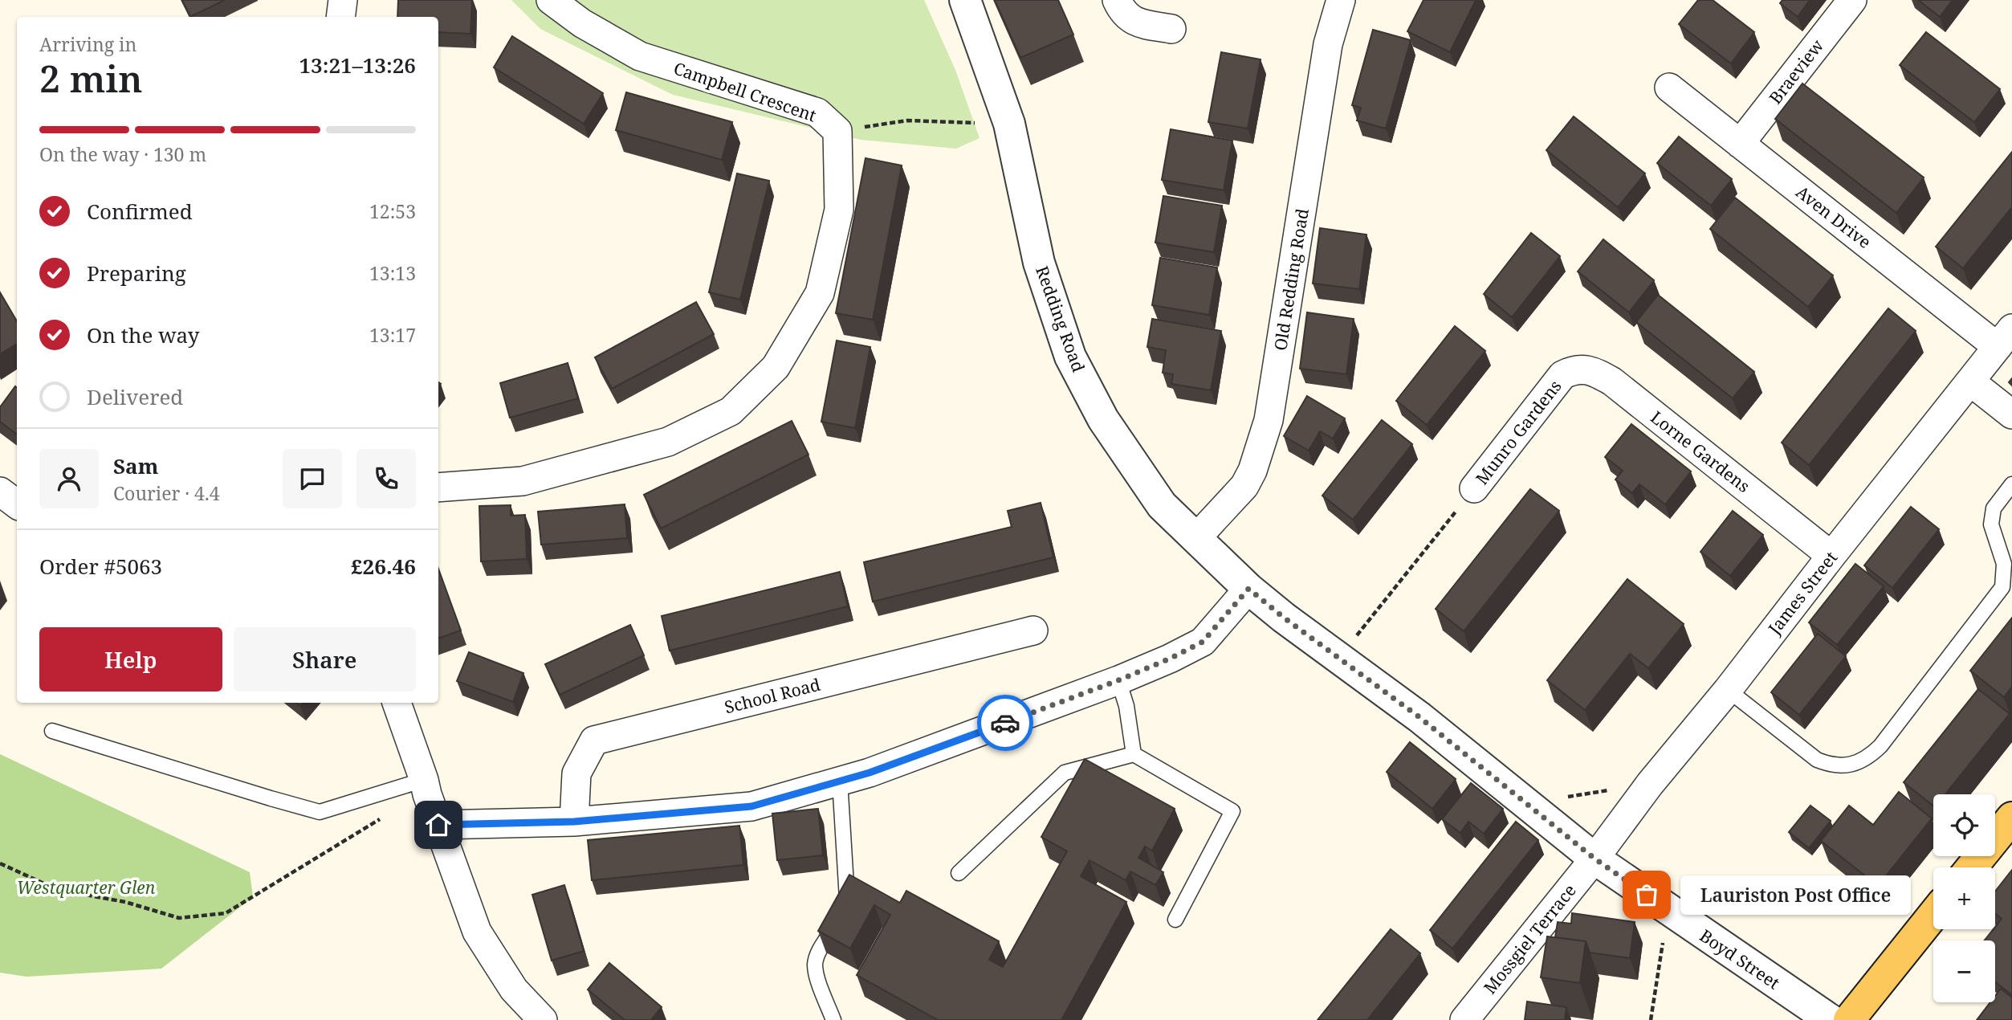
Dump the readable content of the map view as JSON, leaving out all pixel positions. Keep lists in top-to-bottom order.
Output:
{
  "streets": {
    "street": [
      "Braeview",
      "Campbell Crescent",
      "Aven Drive",
      "Old Redding Road",
      "Redding Road",
      "Munro Gardens",
      "Lorne Gardens",
      "James Street",
      "School Road",
      "Mossgiel Terrace",
      "Boyd Street"
    ]
  },
  "crossings": [
    ["Braeview", "Aven Drive"],
    ["Aven Drive", "James Street"],
    ["Old Redding Road", "Redding Road"],
    ["Redding Road", "Boyd Street"],
    ["Munro Gardens", "Lorne Gardens"],
    ["Lorne Gardens", "James Street"],
    ["James Street", "Mossgiel Terrace"],
    ["James Street", "Boyd Street"],
    ["Mossgiel Terrace", "Boyd Street"]
  ],
  "parks": ["Westquarter Glen"],
  "places": ["Lauriston Post Office"],
  "page": {
    "heading": ["2 min", "Arriving in", "13:21–13:26"],
    "panel": [
      "Sam",
      "Courier · 4.4",
      "Order #5063",
      "£26.46"
    ],
    "bar": "On the way · 130 m",
    "list": [
      ["Confirmed", "12:53"],
      ["Preparing", "13:13"],
      ["On the way", "13:17"],
      "Delivered"
    ],
    "buttons": ["Help", "Share"],
    "map_buttons": ["+", "−"],
    "bubble": "Lauriston Post Office"
  }
}
